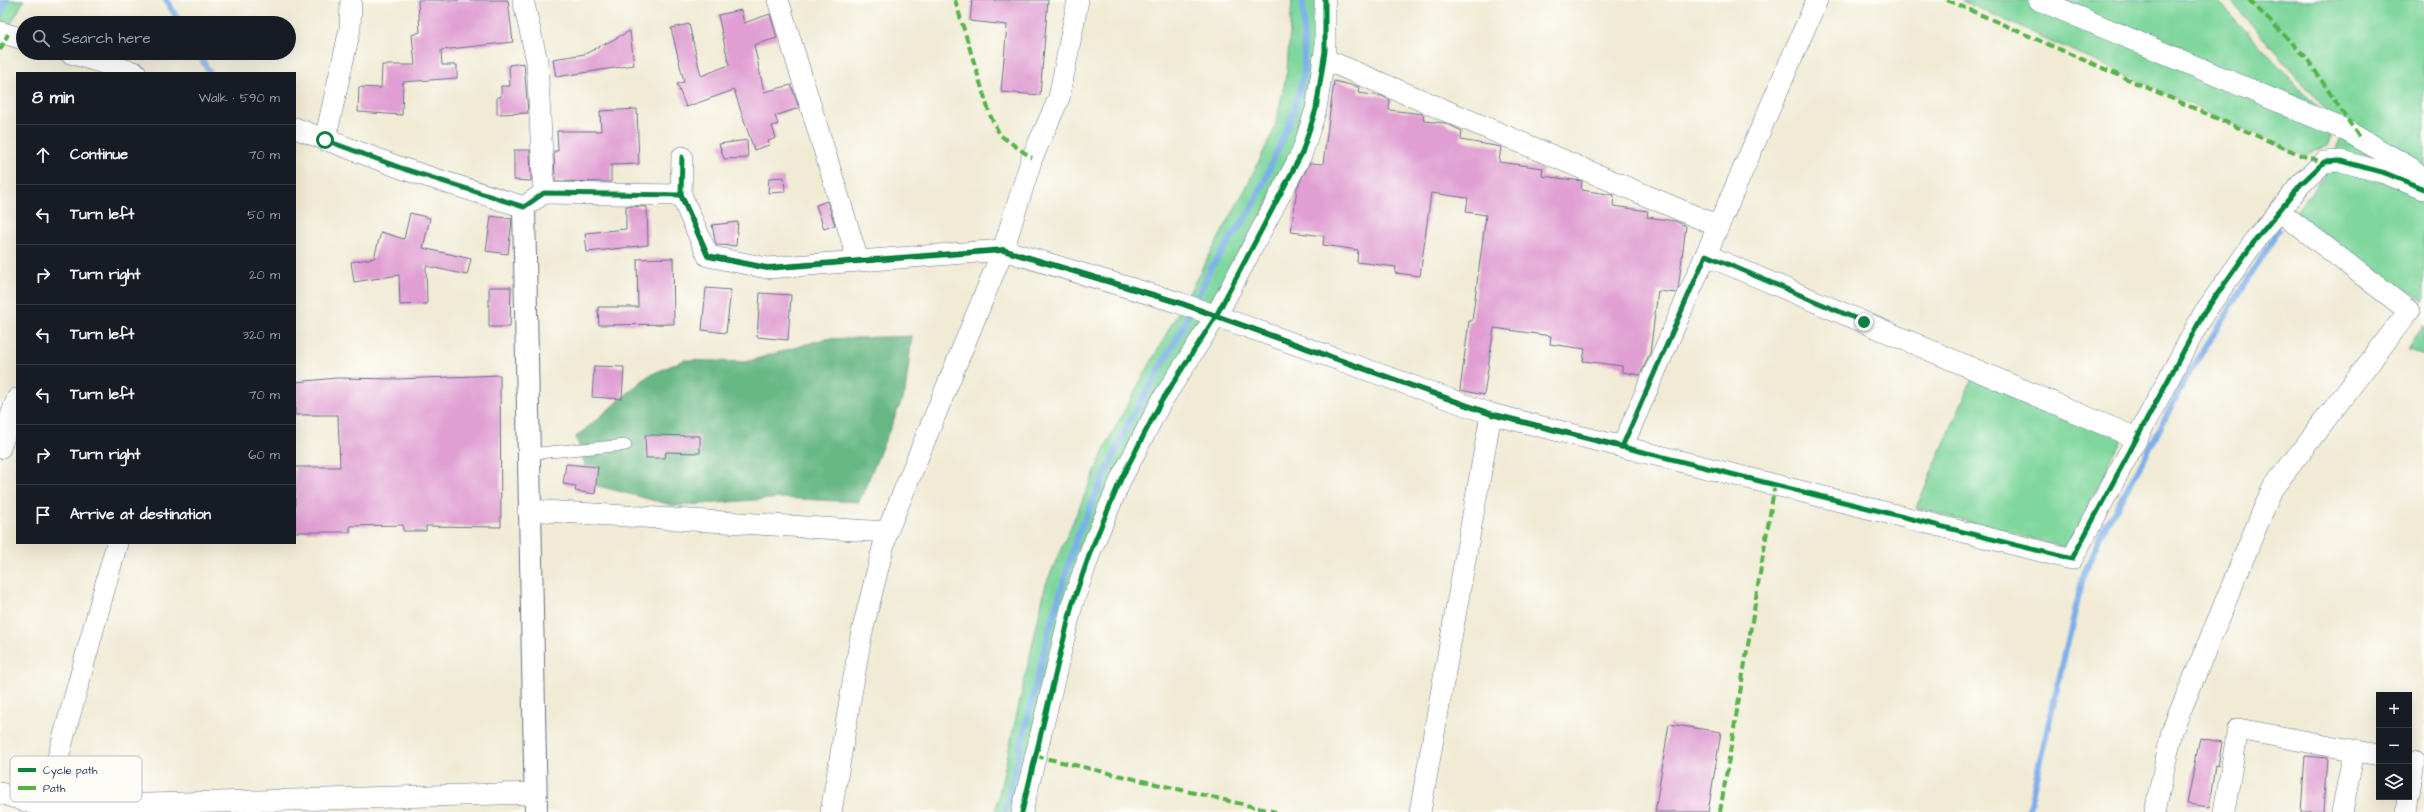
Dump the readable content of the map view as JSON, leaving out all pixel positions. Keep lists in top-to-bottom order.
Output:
{
  "legend": ["Cycle path", "Path"],
  "page": {
    "search": "Search here",
    "heading": ["8 min", "Walk · 590 m"],
    "list": [
      ["Continue", "70 m"],
      ["Turn left", "50 m"],
      ["Turn right", "20 m"],
      ["Turn left", "320 m"],
      ["Turn left", "70 m"],
      ["Turn right", "60 m"],
      "Arrive at destination"
    ],
    "map_buttons": ["+", "−"]
  }
}
